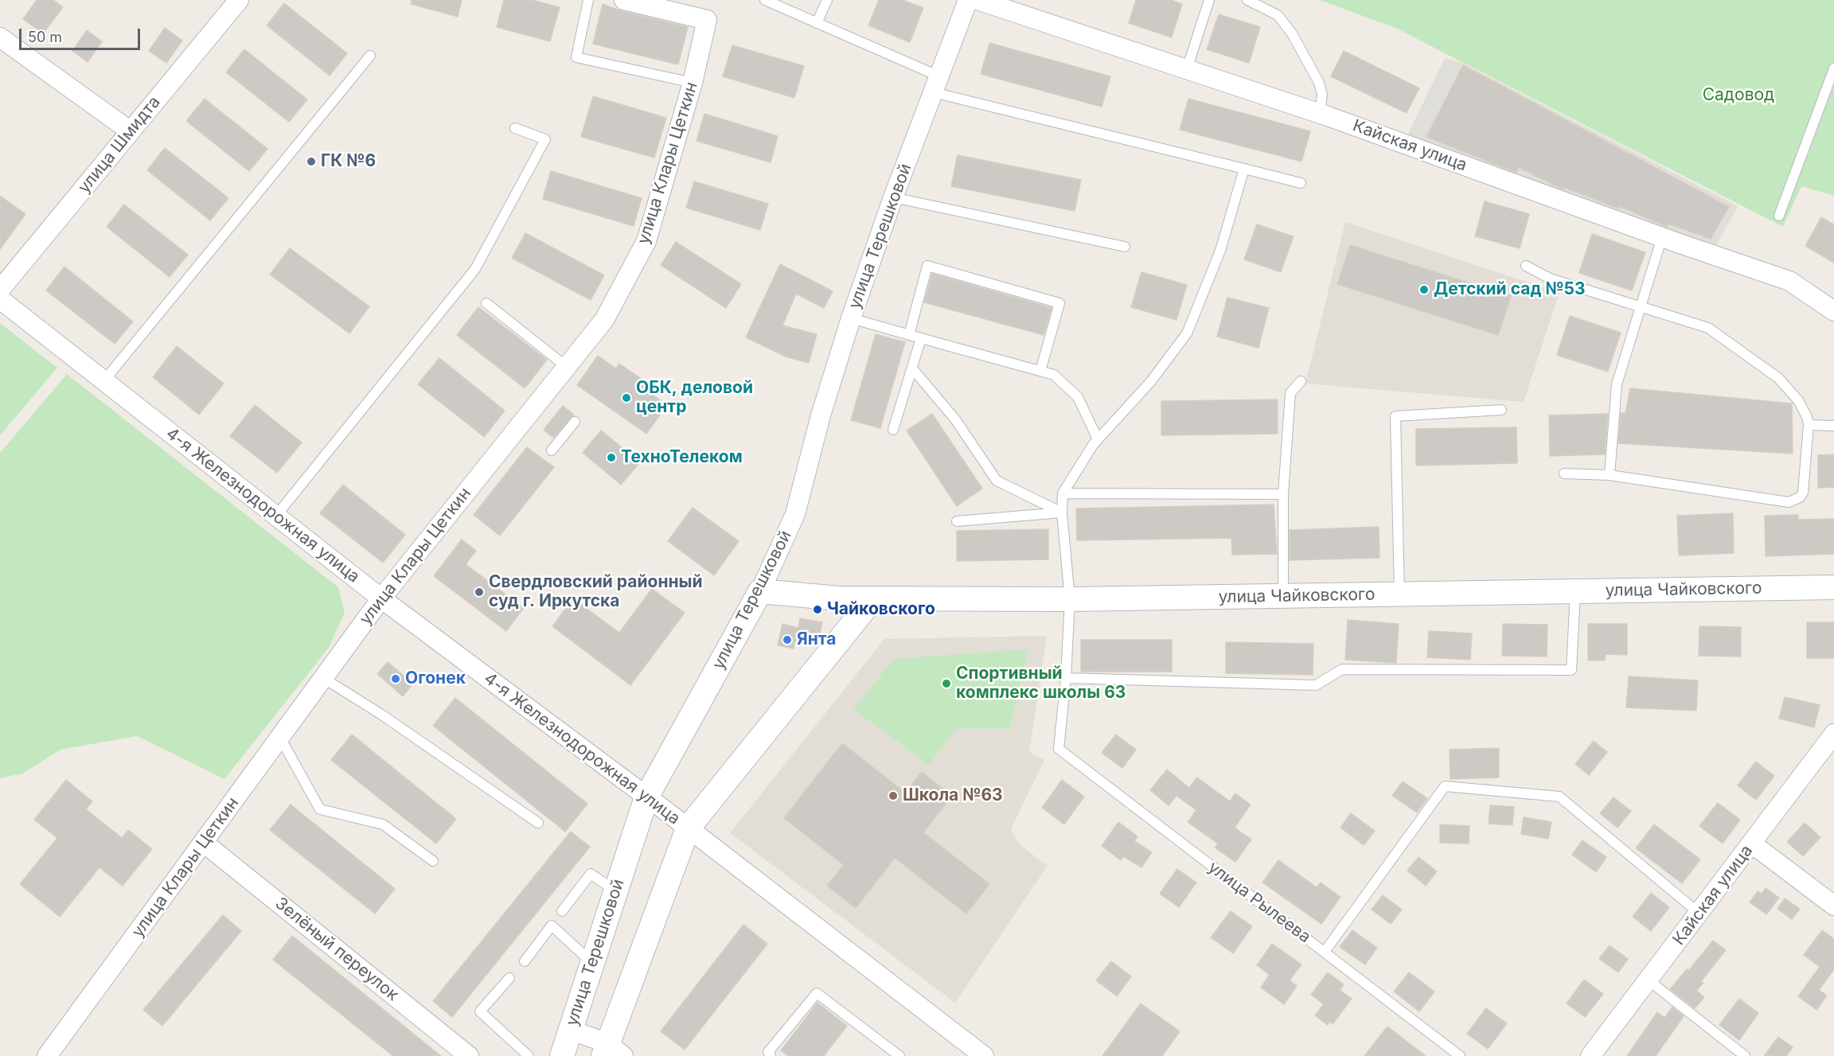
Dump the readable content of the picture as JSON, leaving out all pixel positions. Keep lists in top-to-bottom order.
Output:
{
  "streets": {
    "street": [
      "улица Шмидта",
      "Кайская улица",
      "улица Клары Цеткин",
      "улица Терешковой",
      "4-я Железнодорожная улица",
      "улица Чайковского",
      "Зелёный переулок"
    ],
    "lane": ["улица Рылеева"]
  },
  "crossings": [
    ["улица Клары Цеткин", "4-я Железнодорожная улица"],
    ["улица Клары Цеткин", "Зелёный переулок"],
    ["улица Терешковой", "4-я Железнодорожная улица"],
    ["улица Терешковой", "улица Чайковского"]
  ],
  "parks": ["Садовод"],
  "places": [
    "ГК №6",
    "Детский сад №53",
    "ОБК, деловой центр",
    "ТехноТелеком",
    "Свердловский районный суд г. Иркутска",
    "Чайковского",
    "Янта",
    "Огонек",
    "Спортивный комплекс школы 63",
    "Школа №63"
  ],
  "scale_bar": "50 m"
}
